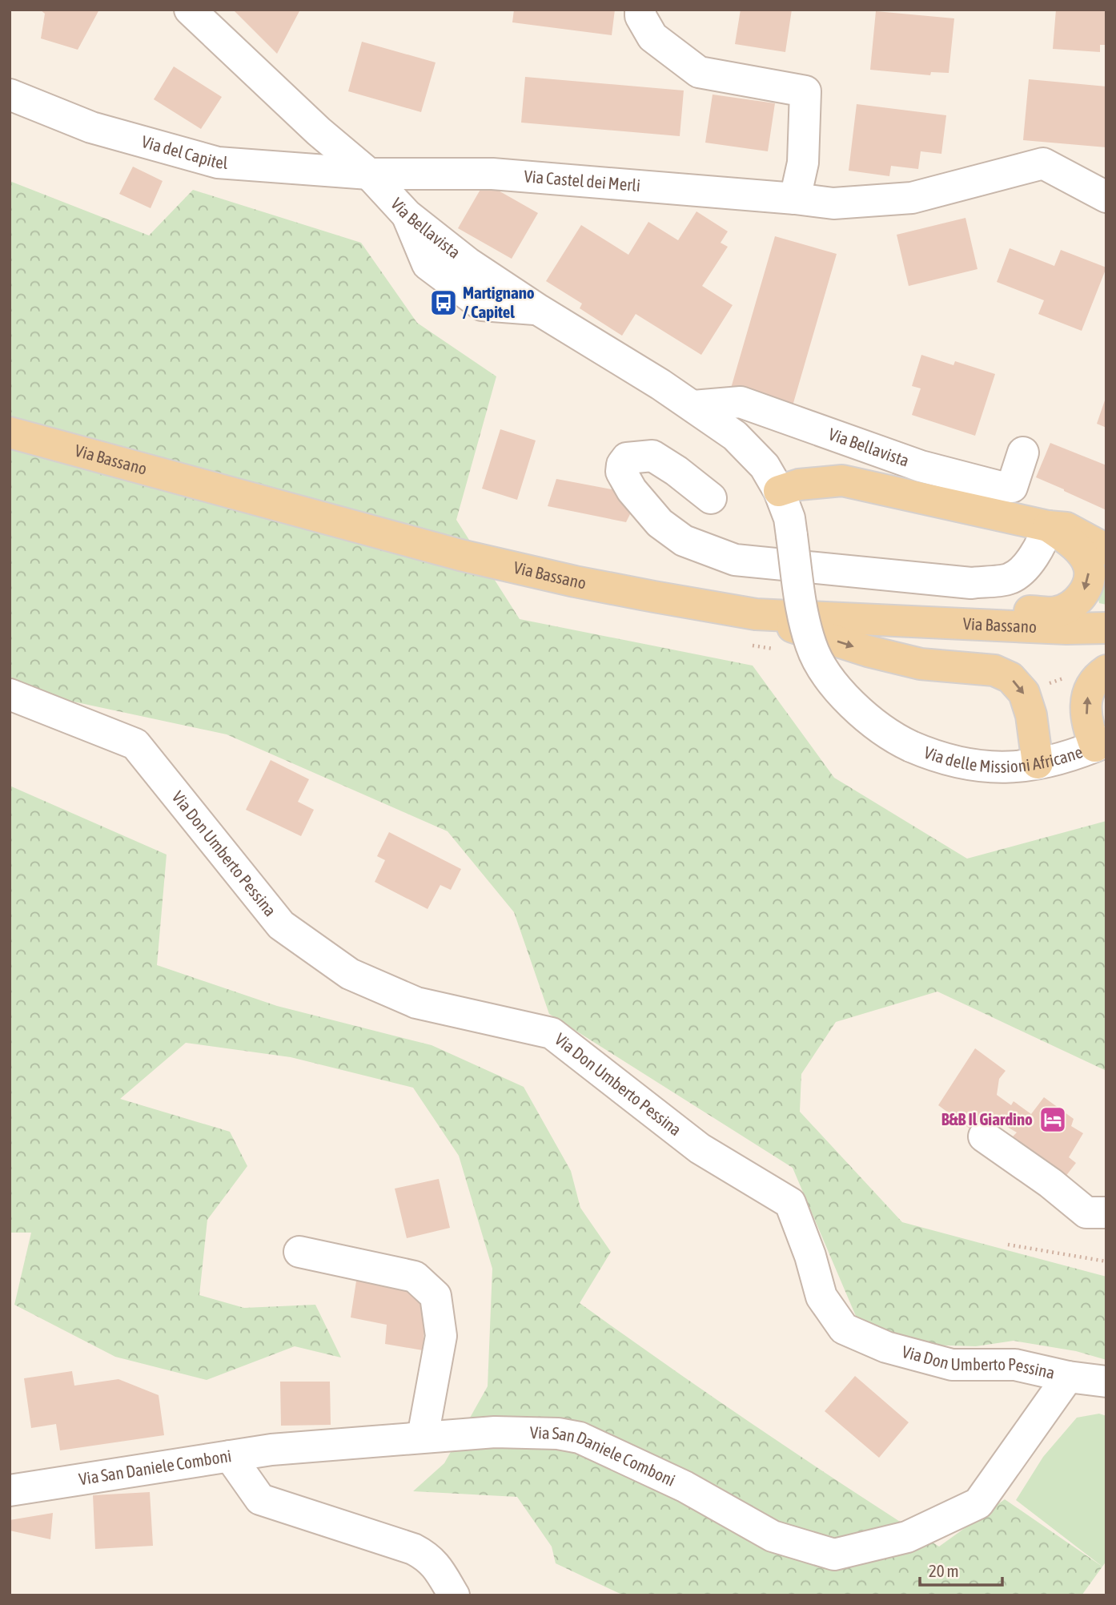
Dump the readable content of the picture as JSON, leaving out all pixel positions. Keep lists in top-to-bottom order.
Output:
{
  "streets": {
    "main road": ["Via Bassano"],
    "street": [
      "Via del Capitel",
      "Via Castel dei Merli",
      "Via Bellavista",
      "Via delle Missioni Africane",
      "Via Don Umberto Pessina",
      "Via San Daniele Comboni"
    ]
  },
  "crossings": [
    ["Via del Capitel", "Via Castel dei Merli"],
    ["Via del Capitel", "Via Bellavista"],
    ["Via Castel dei Merli", "Via Bellavista"],
    ["Via Bellavista", "Via delle Missioni Africane"],
    ["Via Don Umberto Pessina", "Via San Daniele Comboni"]
  ],
  "places": {
    "bus stop": ["Martignano / Capitel"],
    "hotel": ["B&B Il Giardino"]
  },
  "scale_bar": "20 m"
}
